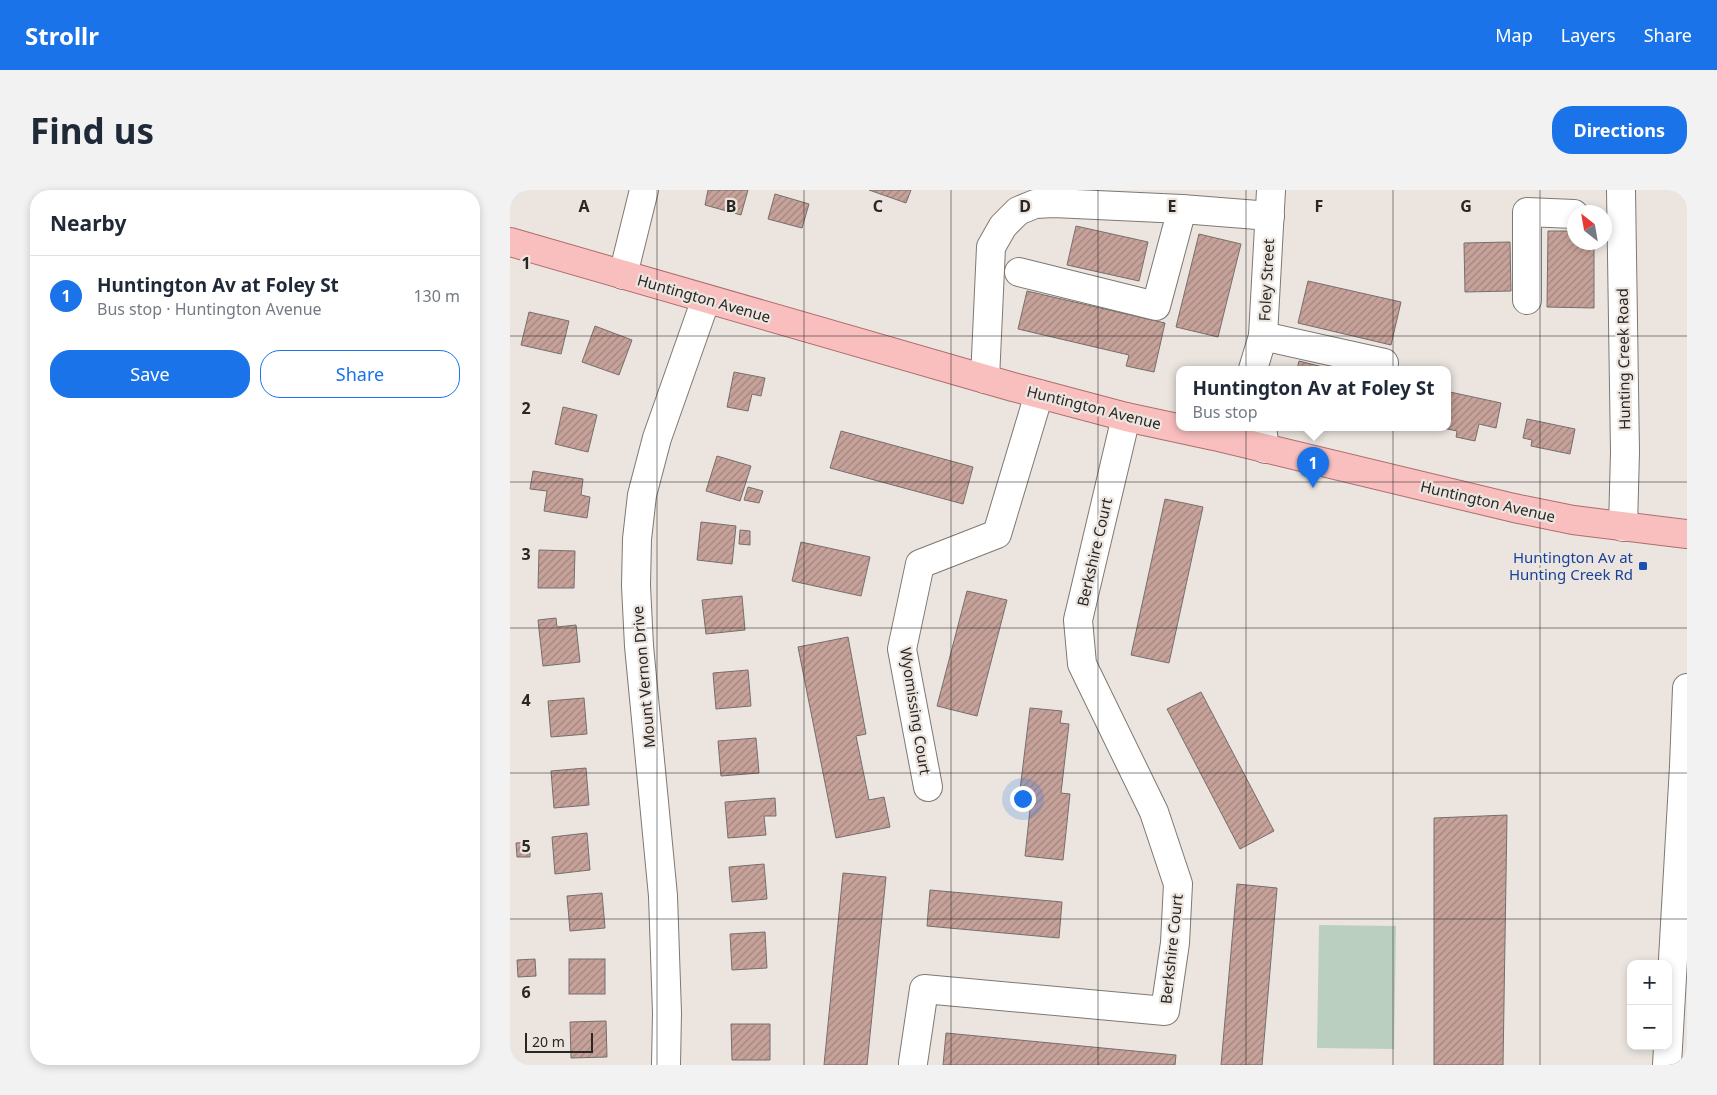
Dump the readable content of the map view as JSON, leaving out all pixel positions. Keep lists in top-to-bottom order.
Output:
{
  "streets": {
    "main road": ["Huntington Avenue"],
    "street": [
      "Foley Street",
      "Hunting Creek Road",
      "Berkshire Court",
      "Mount Vernon Drive",
      "Wyomissing Court"
    ]
  },
  "crossings": [
    ["Huntington Avenue", "Hunting Creek Road"],
    ["Huntington Avenue", "Berkshire Court"],
    ["Huntington Avenue", "Mount Vernon Drive"],
    ["Huntington Avenue", "Wyomissing Court"]
  ],
  "places": {
    "transit": ["Huntington Av at Hunting Creek Rd"]
  },
  "scale_bar": "20 m",
  "north": "top left",
  "page": {
    "header": "Strollr",
    "nav": ["Map", "Layers", "Share"],
    "buttons": [
      "Directions",
      ["Save", "Share"]
    ],
    "title": "Find us",
    "heading": "Nearby",
    "list": [
      {
        "mark": "1",
        "name": "Huntington Av at Foley St",
        "note": "Bus stop · Huntington Avenue",
        "value": "130 m"
      }
    ],
    "popup": ["Huntington Av at Foley St", "Bus stop"],
    "pins": "1",
    "map_buttons": ["+", "−"],
    "scale": "20 m"
  },
  "grid": {
    "columns": [
      "A",
      "B",
      "C",
      "D",
      "E",
      "F",
      "G"
    ],
    "rows": [
      "1",
      "2",
      "3",
      "4",
      "5",
      "6"
    ]
  }
}
